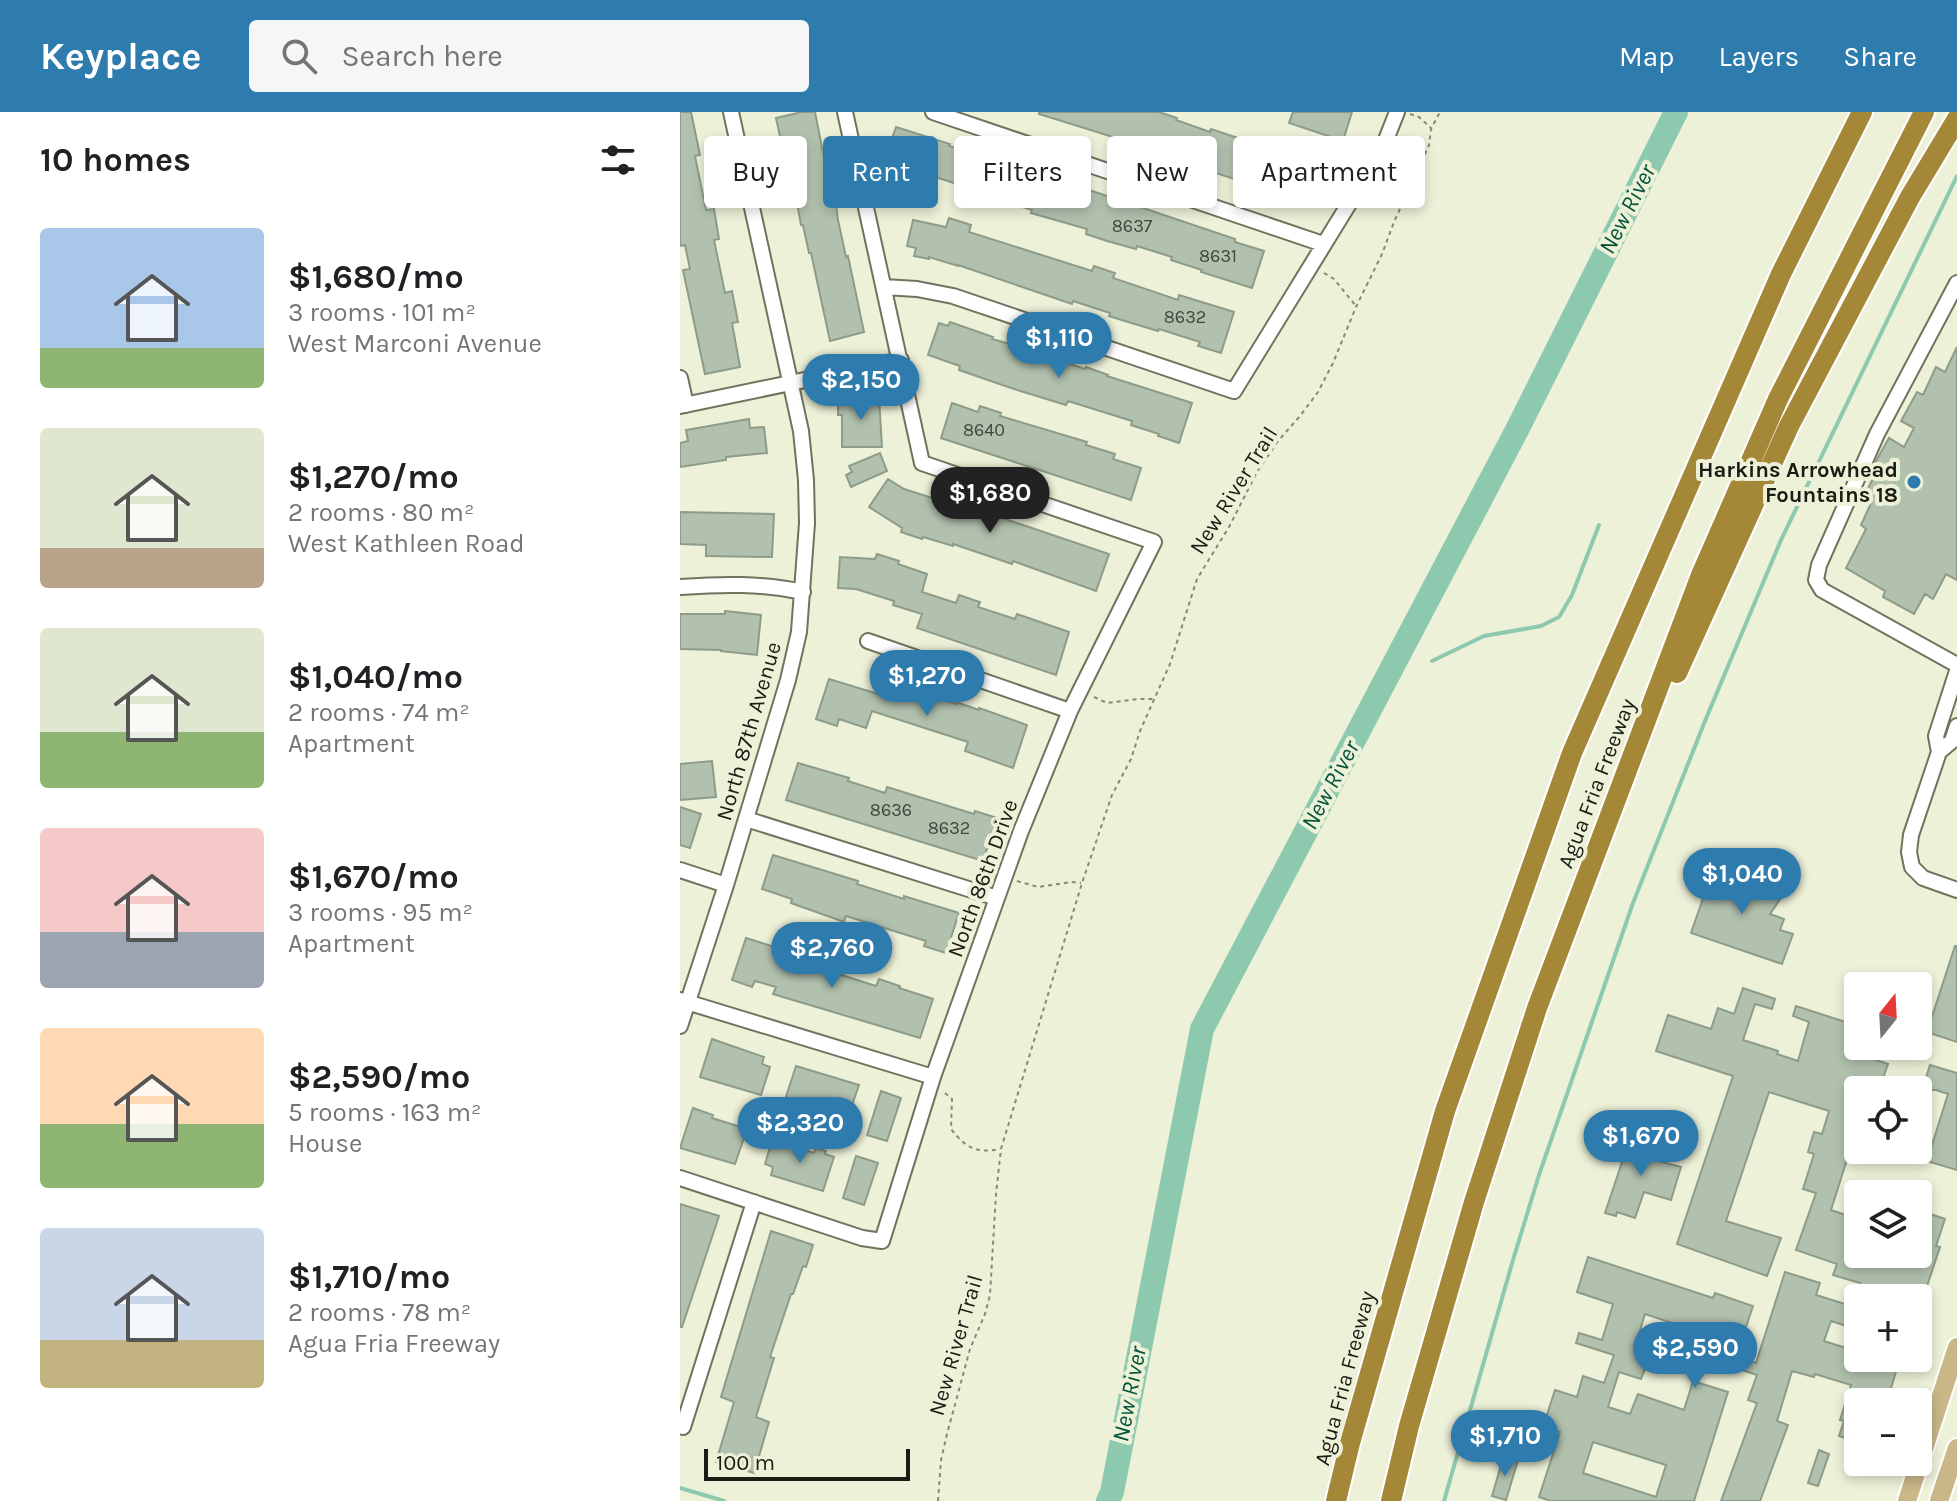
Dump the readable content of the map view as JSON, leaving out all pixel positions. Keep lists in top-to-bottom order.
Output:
{
  "streets": {
    "highway": ["Agua Fria Freeway"],
    "street": ["North 87th Avenue", "North 86th Drive"],
    "path": ["New River Trail"]
  },
  "water": ["New River"],
  "places": ["Harkins Arrowhead Fountains 18"],
  "house_numbers": [
    "8637",
    "8631",
    "8632",
    "8640",
    "8636",
    "8632"
  ],
  "scale_bar": "100 m",
  "north": "top",
  "page": {
    "header": "Keyplace",
    "search": "Search here",
    "nav": ["Map", "Layers", "Share"],
    "heading": "10 homes",
    "chip": [
      "Buy",
      "Rent",
      "Filters",
      "New",
      "Apartment"
    ],
    "list": [
      {
        "name": "$1,680/mo",
        "note": "3 rooms · 101 m² · West Marconi Avenue"
      },
      {
        "name": "$1,270/mo",
        "note": "2 rooms · 80 m² · West Kathleen Road"
      },
      {
        "name": "$1,040/mo",
        "note": "2 rooms · 74 m² · Apartment"
      },
      {
        "name": "$1,670/mo",
        "note": "3 rooms · 95 m² · Apartment"
      },
      {
        "name": "$2,590/mo",
        "note": "5 rooms · 163 m² · House"
      },
      {
        "name": "$1,710/mo",
        "note": "2 rooms · 78 m² · Agua Fria Freeway"
      }
    ],
    "price": [
      "$1,110",
      "$2,150",
      "$1,680",
      "$1,270",
      "$1,040",
      "$2,760",
      "$2,320",
      "$1,670",
      "$2,590",
      "$1,710"
    ],
    "map_buttons": ["+", "−"],
    "scale": "100 m"
  }
}
